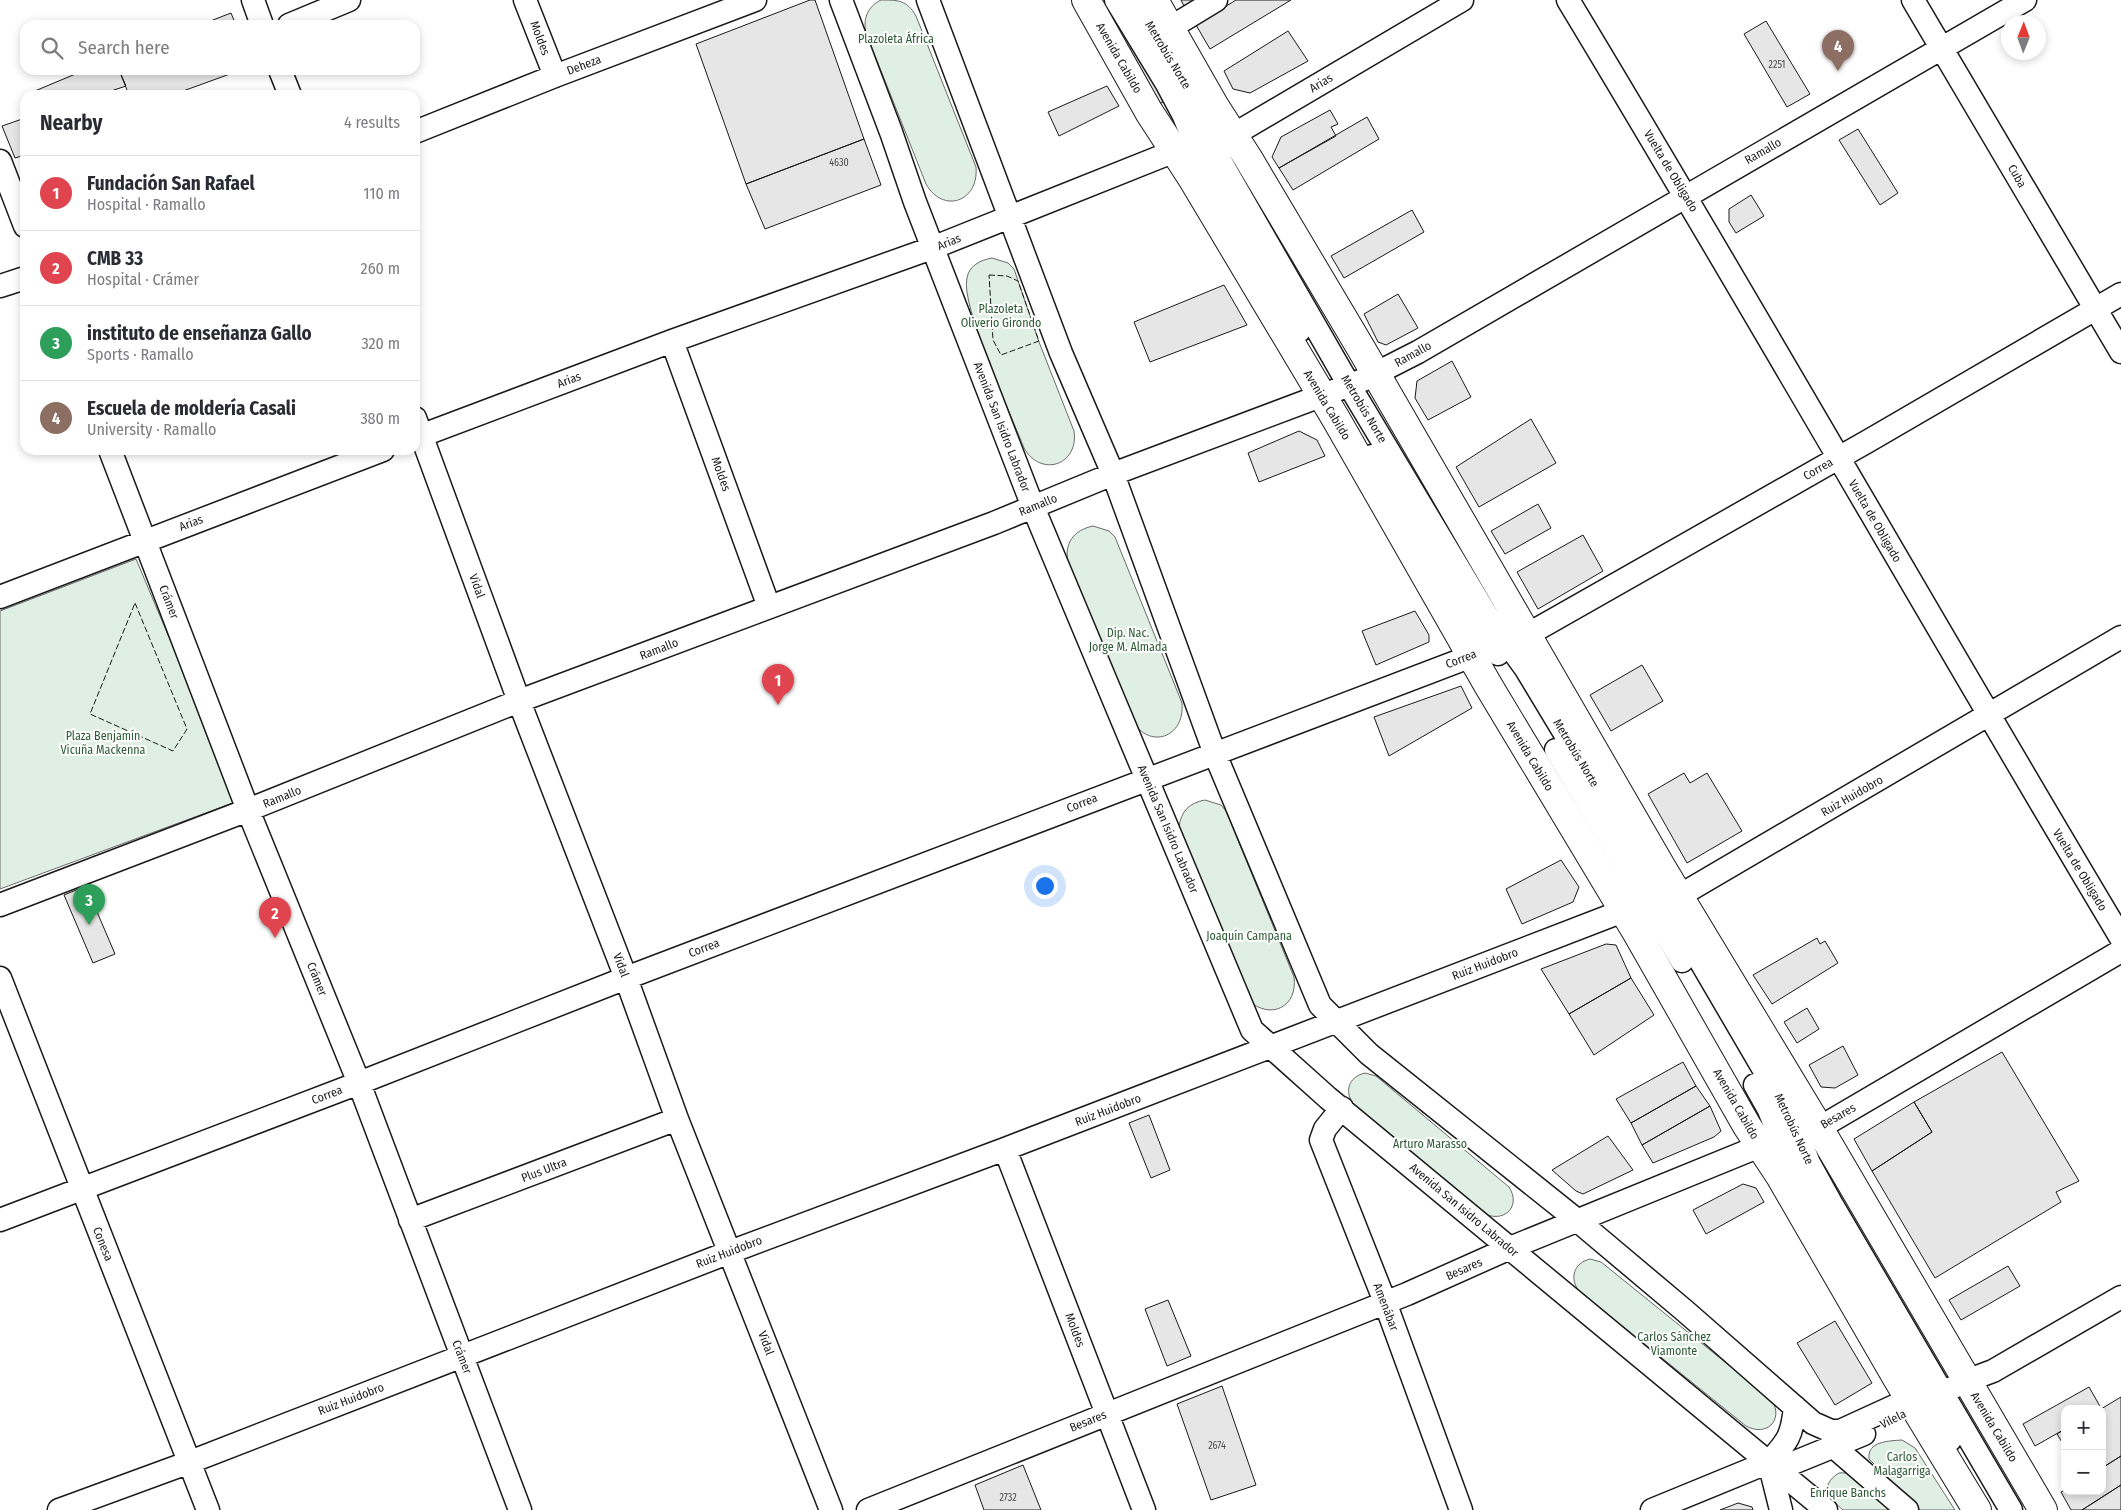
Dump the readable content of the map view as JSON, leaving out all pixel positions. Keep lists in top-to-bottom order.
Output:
{
  "streets": {
    "main road": ["Avenida Cabildo"],
    "street": [
      "Moldes",
      "Metrobús Norte",
      "Deheza",
      "Arias",
      "Ramallo",
      "Vuelta de Obligado",
      "Cuba",
      "Avenida San Isidro Labrador",
      "Correa",
      "Vidal",
      "Crámer",
      "Ruiz Huidobro",
      "Besares",
      "Plus Ultra",
      "Conesa",
      "Amenábar",
      "Vilela"
    ]
  },
  "crossings": [
    ["Moldes", "Deheza"],
    ["Moldes", "Arias"],
    ["Moldes", "Ramallo"],
    ["Moldes", "Ruiz Huidobro"],
    ["Moldes", "Besares"],
    ["Metrobús Norte", "Avenida Cabildo"],
    ["Metrobús Norte", "Arias"],
    ["Metrobús Norte", "Ramallo"],
    ["Metrobús Norte", "Correa"],
    ["Metrobús Norte", "Besares"],
    ["Metrobús Norte", "Vilela"],
    ["Avenida Cabildo", "Arias"],
    ["Avenida Cabildo", "Ramallo"],
    ["Avenida Cabildo", "Correa"],
    ["Avenida Cabildo", "Ruiz Huidobro"],
    ["Avenida Cabildo", "Besares"],
    ["Avenida Cabildo", "Vilela"],
    ["Arias", "Avenida San Isidro Labrador"],
    ["Arias", "Crámer"],
    ["Ramallo", "Vuelta de Obligado"],
    ["Ramallo", "Cuba"],
    ["Ramallo", "Avenida San Isidro Labrador"],
    ["Ramallo", "Vidal"],
    ["Ramallo", "Crámer"],
    ["Vuelta de Obligado", "Correa"],
    ["Vuelta de Obligado", "Ruiz Huidobro"],
    ["Cuba", "Correa"],
    ["Avenida San Isidro Labrador", "Correa"],
    ["Avenida San Isidro Labrador", "Ruiz Huidobro"],
    ["Avenida San Isidro Labrador", "Besares"],
    ["Avenida San Isidro Labrador", "Amenábar"],
    ["Avenida San Isidro Labrador", "Vilela"],
    ["Correa", "Vidal"],
    ["Correa", "Crámer"],
    ["Correa", "Conesa"],
    ["Vidal", "Ruiz Huidobro"],
    ["Vidal", "Plus Ultra"],
    ["Crámer", "Ruiz Huidobro"],
    ["Crámer", "Plus Ultra"],
    ["Ruiz Huidobro", "Conesa"],
    ["Besares", "Amenábar"]
  ],
  "parks": [
    "Plazoleta África",
    "Plazoleta Oliverio Girondo",
    "Dip. Nac. Jorge M. Almada",
    "Plaza Benjamín Vicuña Mackenna",
    "Joaquín Campana",
    "Arturo Marasso",
    "Carlos Sánchez Viamonte",
    "Carlos Malagarriga",
    "Enrique Banchs"
  ],
  "house_numbers": [
    "2251",
    "4630",
    "2674",
    "2732"
  ],
  "north": "top",
  "page": {
    "search": "Search here",
    "pins": [
      "4",
      "1",
      "3",
      "2"
    ],
    "heading": ["Nearby", "4 results"],
    "list": [
      {
        "mark": "1",
        "name": "Fundación San Rafael",
        "note": "Hospital · Ramallo",
        "value": "110 m"
      },
      {
        "mark": "2",
        "name": "CMB 33",
        "note": "Hospital · Crámer",
        "value": "260 m"
      },
      {
        "mark": "3",
        "name": "instituto de enseñanza Gallo",
        "note": "Sports · Ramallo",
        "value": "320 m"
      },
      {
        "mark": "4",
        "name": "Escuela de moldería Casali",
        "note": "University · Ramallo",
        "value": "380 m"
      }
    ],
    "map_buttons": ["+", "−"]
  }
}
